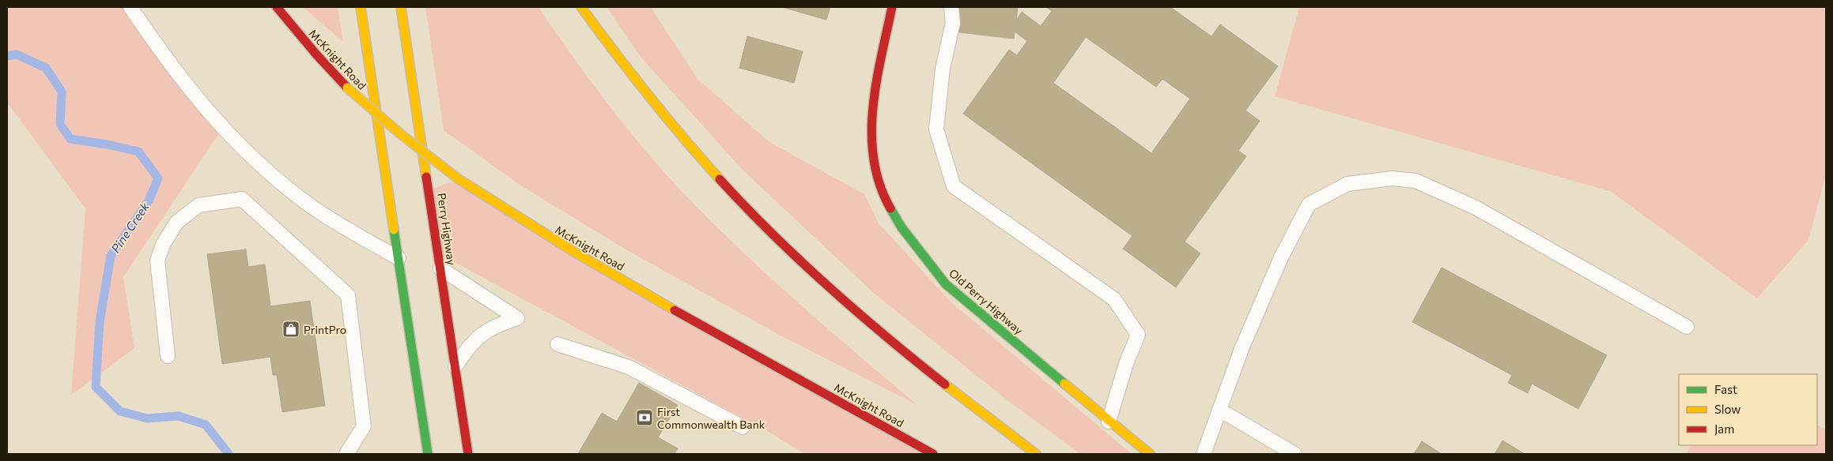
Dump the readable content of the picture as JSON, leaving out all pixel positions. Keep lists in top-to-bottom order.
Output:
{
  "streets": {
    "main road": ["McKnight Road", "Perry Highway", "Old Perry Highway"]
  },
  "water": ["Pine Creek"],
  "places": {
    "shop": ["PrintPro"],
    "bank": ["First Commonwealth Bank"]
  },
  "legend": ["Fast", "Slow", "Jam"]
}
